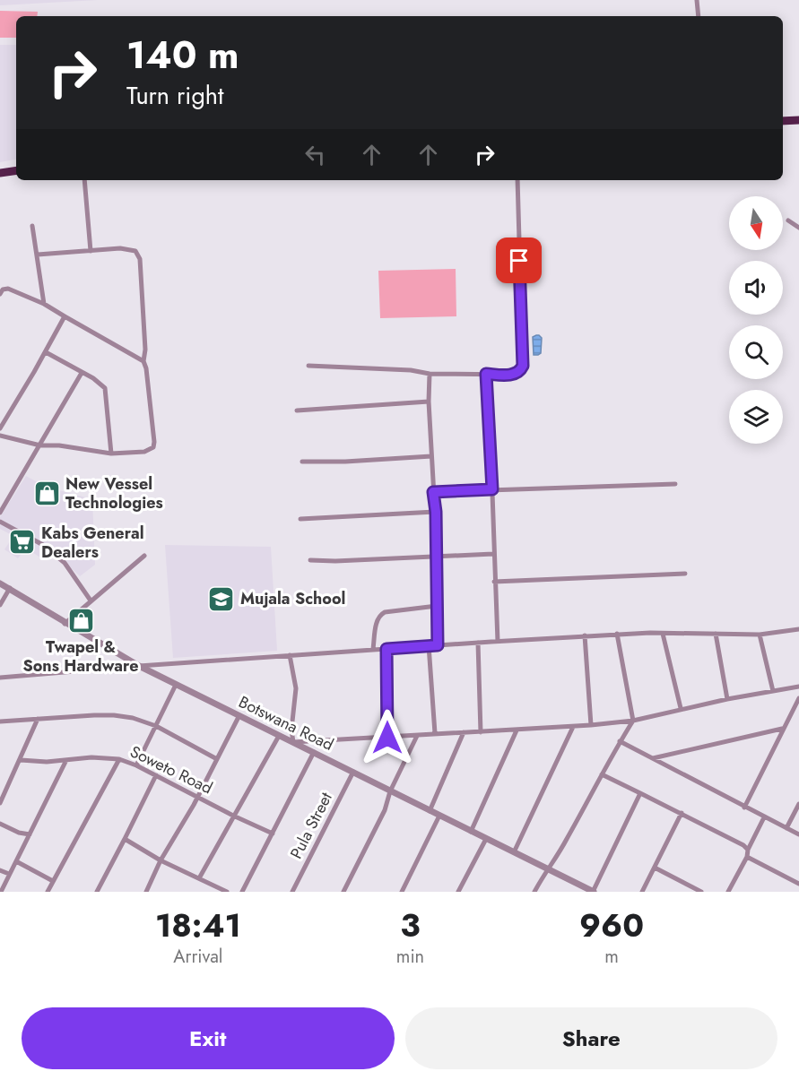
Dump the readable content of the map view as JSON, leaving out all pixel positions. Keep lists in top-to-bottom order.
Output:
{
  "streets": {
    "street": ["Botswana Road", "Soweto Road", "Pula Street"]
  },
  "crossings": [
    ["Botswana Road", "Pula Street"]
  ],
  "places": {
    "shop": ["New Vessel Technologies", "Twapel & Sons Hardware"],
    "supermarket": ["Kabs General Dealers"],
    "school or university": ["Mujala School"]
  },
  "north": "bottom",
  "page": {
    "turn": ["140 m", "Turn right"],
    "eta": [
      "18:41",
      "Arrival",
      "3",
      "min",
      "960",
      "m"
    ],
    "buttons": ["Exit", "Share"]
  }
}
